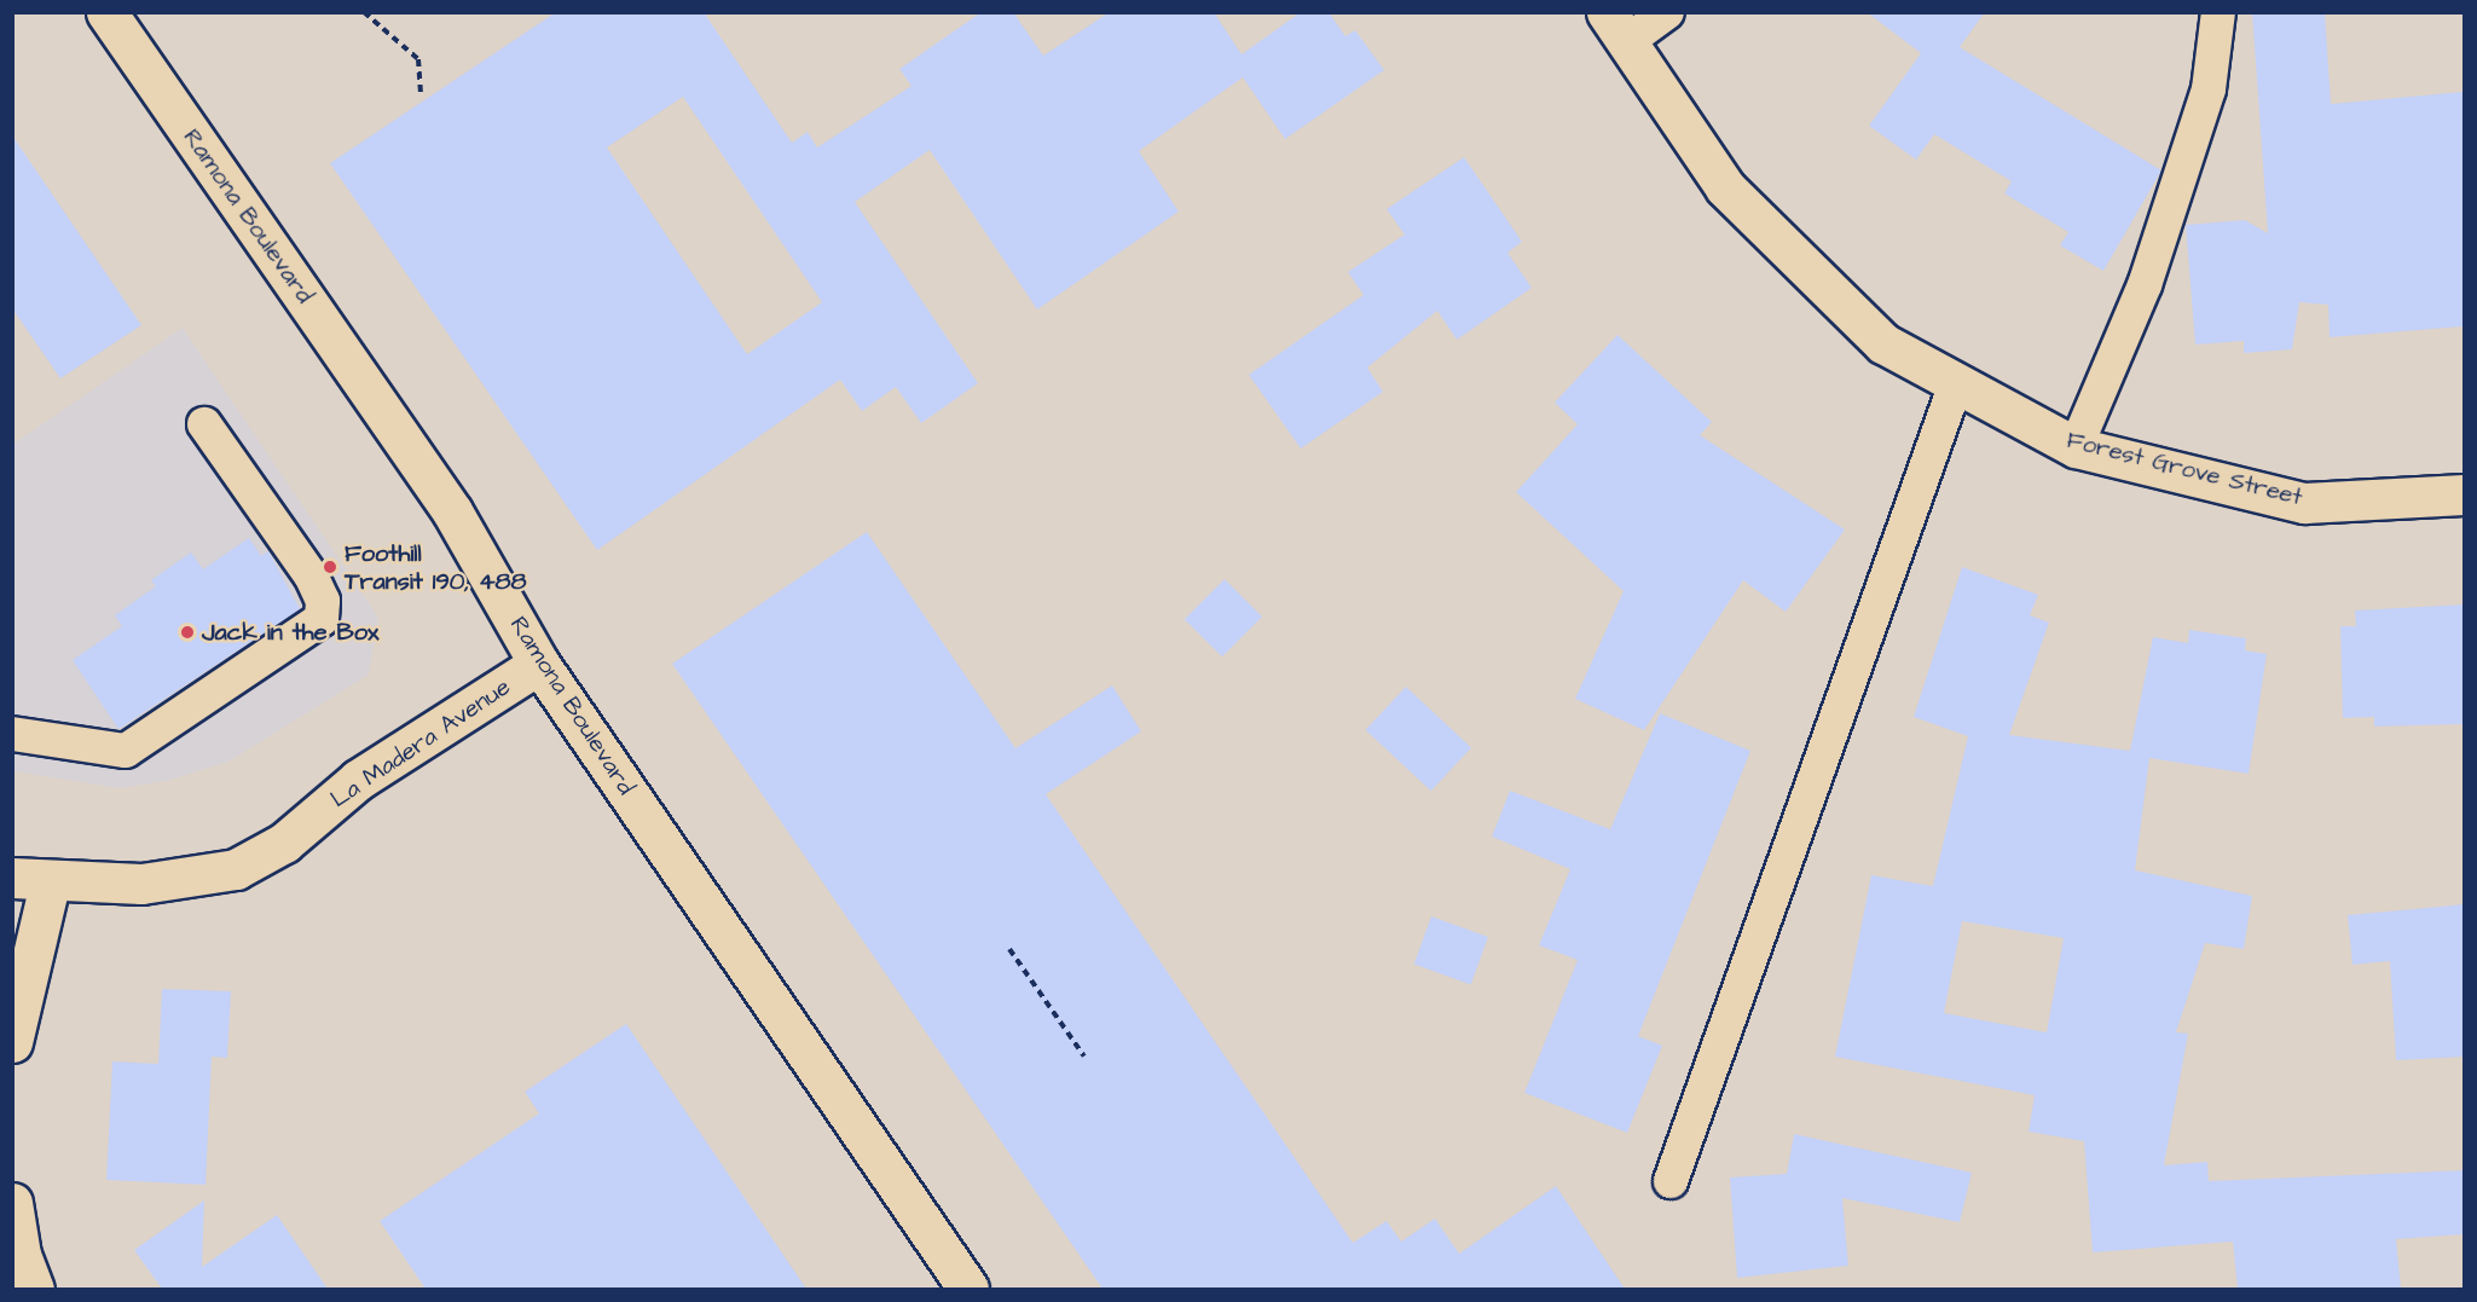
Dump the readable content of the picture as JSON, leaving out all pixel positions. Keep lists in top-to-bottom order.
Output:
{
  "streets": {
    "street": ["Ramona Boulevard", "Forest Grove Street", "La Madera Avenue"]
  },
  "crossings": [
    ["Ramona Boulevard", "La Madera Avenue"]
  ],
  "places": ["Foothill Transit 190, 488", "Jack in the Box"]
}
